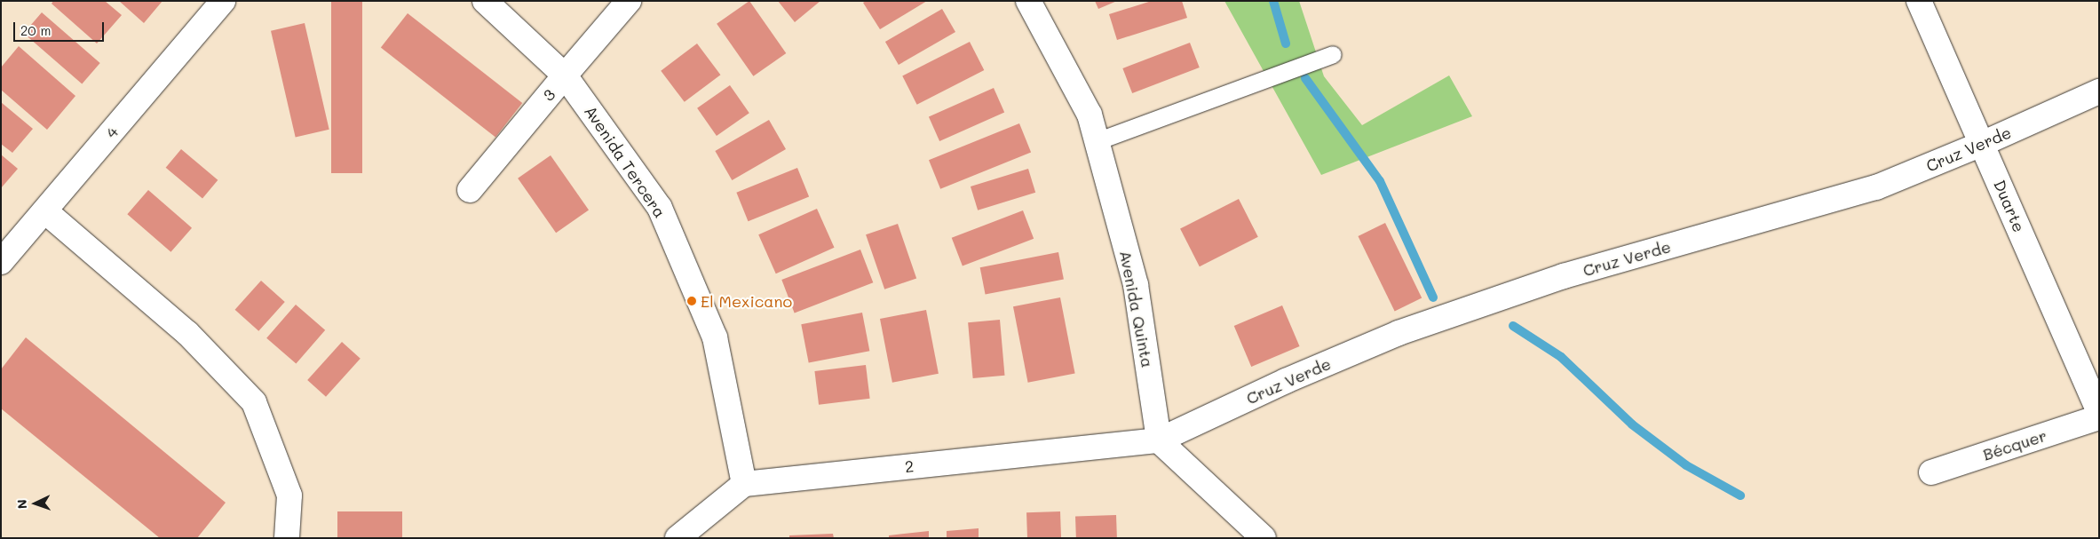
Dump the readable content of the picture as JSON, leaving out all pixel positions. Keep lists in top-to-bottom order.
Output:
{
  "streets": {
    "street": [
      "3",
      "4",
      "Cruz Verde",
      "Avenida Tercera",
      "Duarte",
      "Avenida Quinta",
      "Bécquer",
      "2"
    ]
  },
  "crossings": [
    ["3", "Avenida Tercera"],
    ["Cruz Verde", "Duarte"],
    ["Cruz Verde", "Avenida Quinta"],
    ["Cruz Verde", "2"],
    ["Avenida Tercera", "2"],
    ["Avenida Quinta", "2"]
  ],
  "places": ["El Mexicano"],
  "scale_bar": "20 m",
  "north": "left"
}
